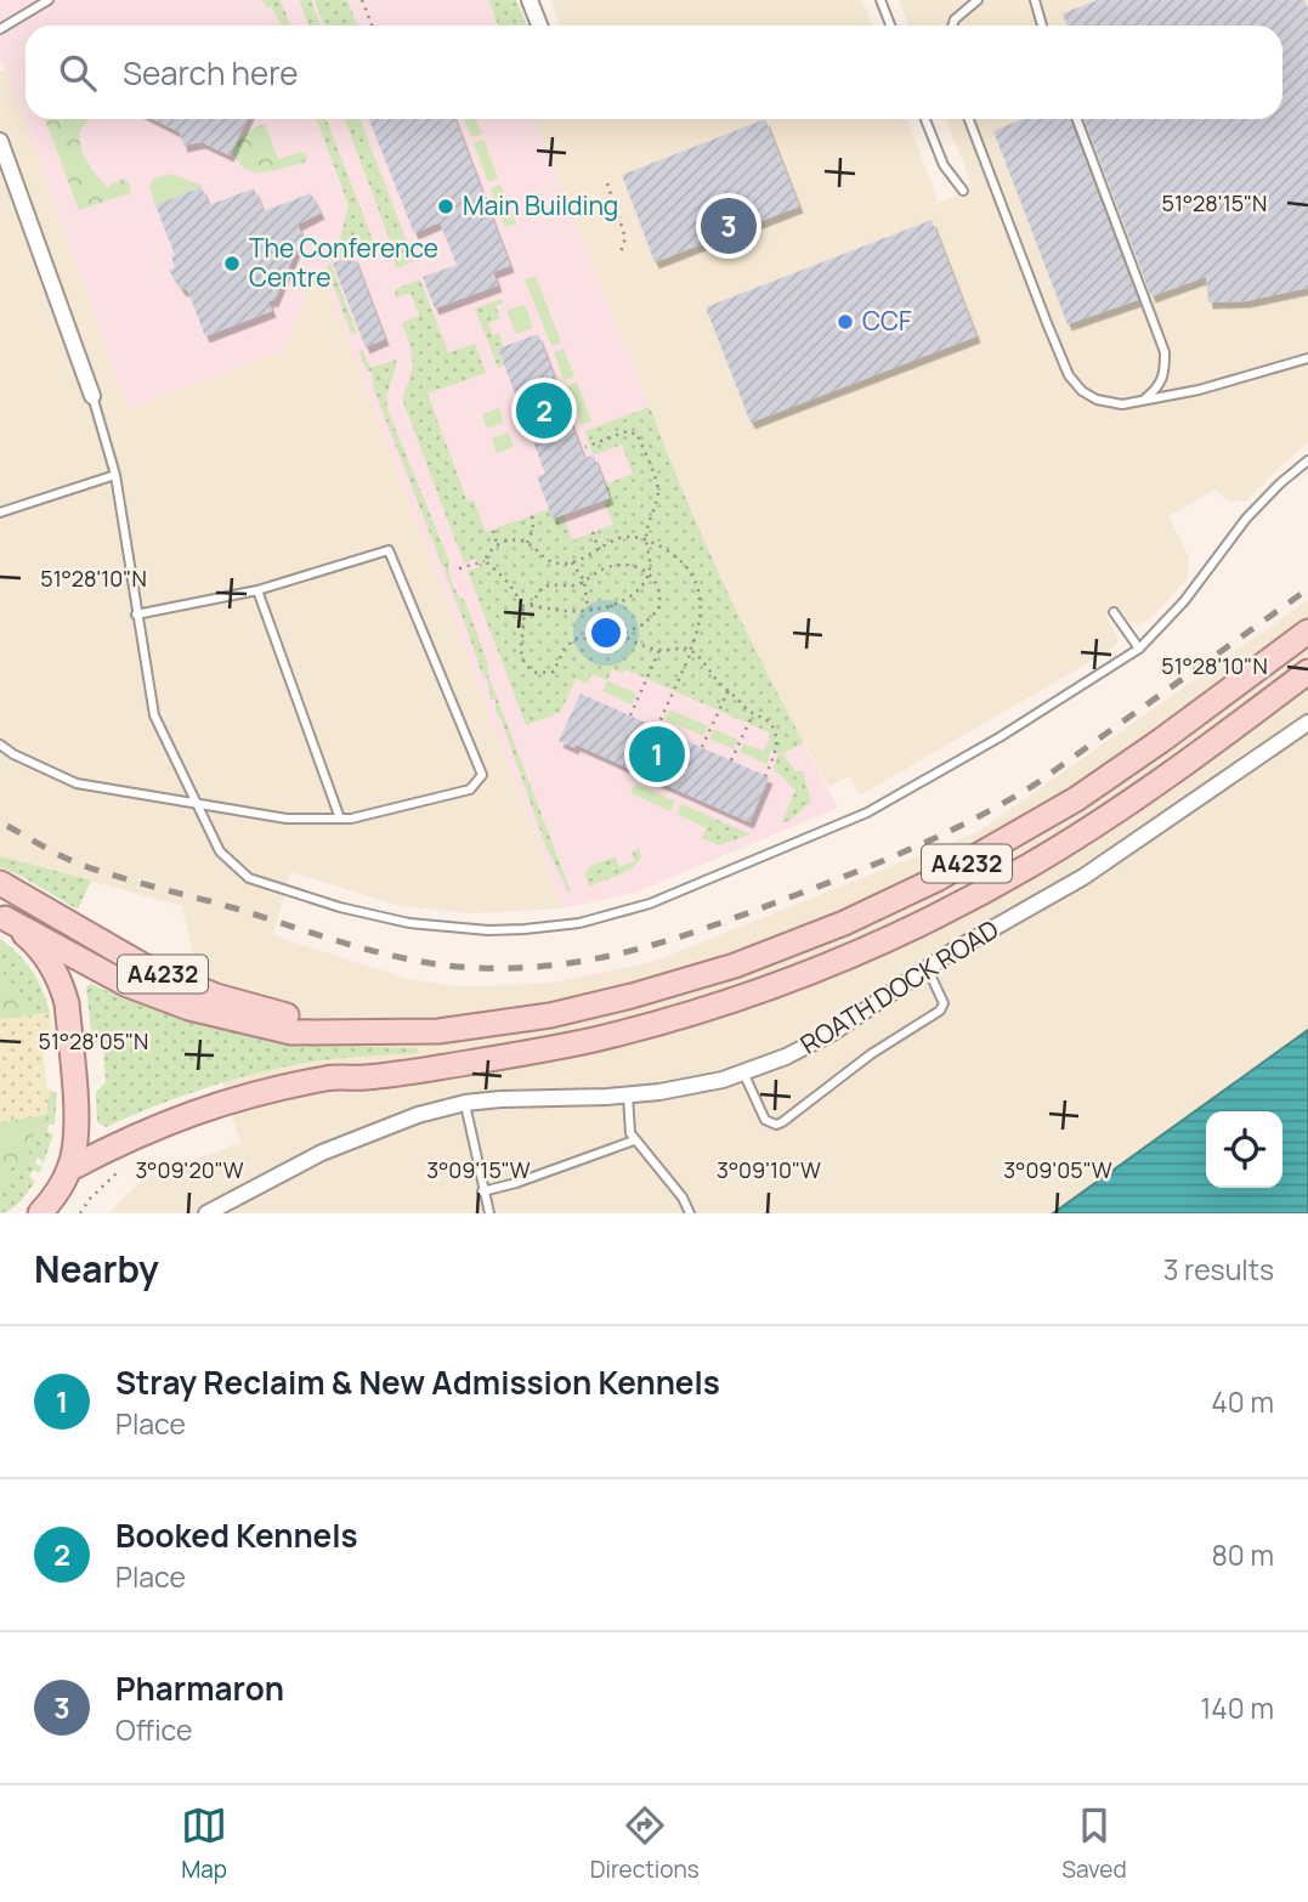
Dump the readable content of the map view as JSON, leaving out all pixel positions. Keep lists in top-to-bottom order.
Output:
{
  "streets": {
    "main road": ["A4232"],
    "street": ["ROATH DOCK ROAD"]
  },
  "places": ["Main Building", "The Conference Centre", "CCF"],
  "page": {
    "search": "Search here",
    "pins": ["3", "2", "1"],
    "heading": ["Nearby", "3 results"],
    "list": [
      {
        "mark": "1",
        "name": "Stray Reclaim & New Admission Kennels",
        "note": "Place",
        "value": "40 m"
      },
      {
        "mark": "2",
        "name": "Booked Kennels",
        "note": "Place",
        "value": "80 m"
      },
      {
        "mark": "3",
        "name": "Pharmaron",
        "note": "Office",
        "value": "140 m"
      }
    ],
    "nav": ["Map", "Directions", "Saved"]
  },
  "coordinates": [
    "51°28'15\"N",
    "51°28'10\"N",
    "51°28'05\"N",
    "3°09'20\"W",
    "3°09'15\"W",
    "3°09'10\"W",
    "3°09'05\"W"
  ]
}
